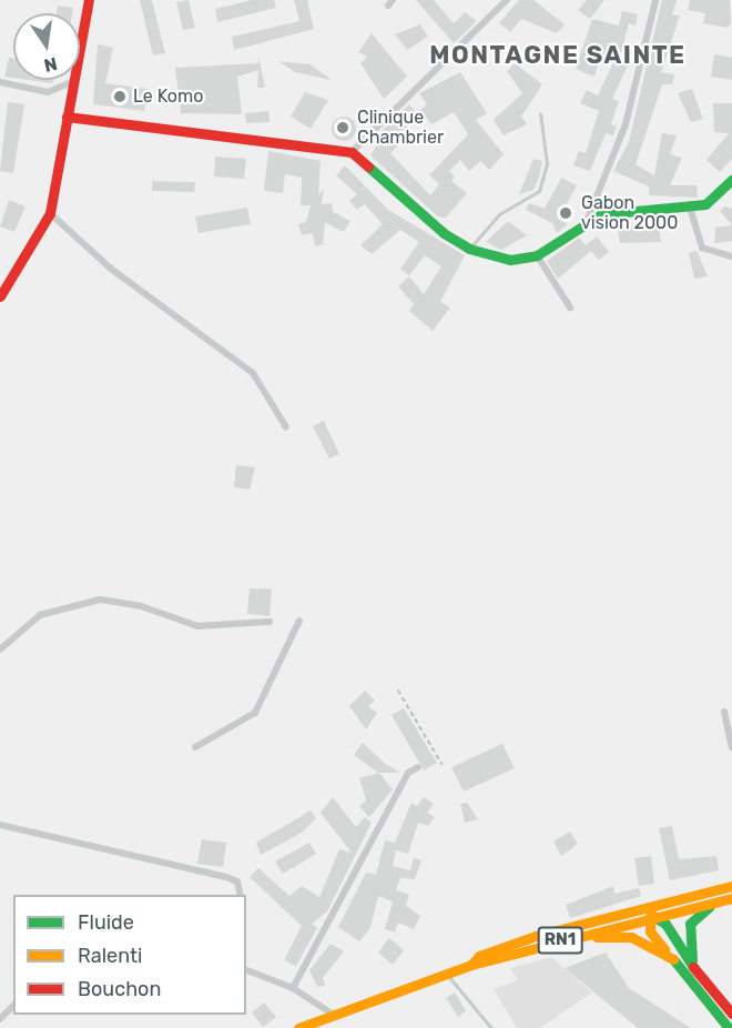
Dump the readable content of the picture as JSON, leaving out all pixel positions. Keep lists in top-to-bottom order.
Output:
{
  "streets": {
    "main road": ["RN1"]
  },
  "districts": ["MONTAGNE SAINTE"],
  "places": ["Le Komo", "Clinique Chambrier", "Gabon vision 2000"],
  "legend": ["Fluide", "Ralenti", "Bouchon"],
  "north": "bottom"
}
